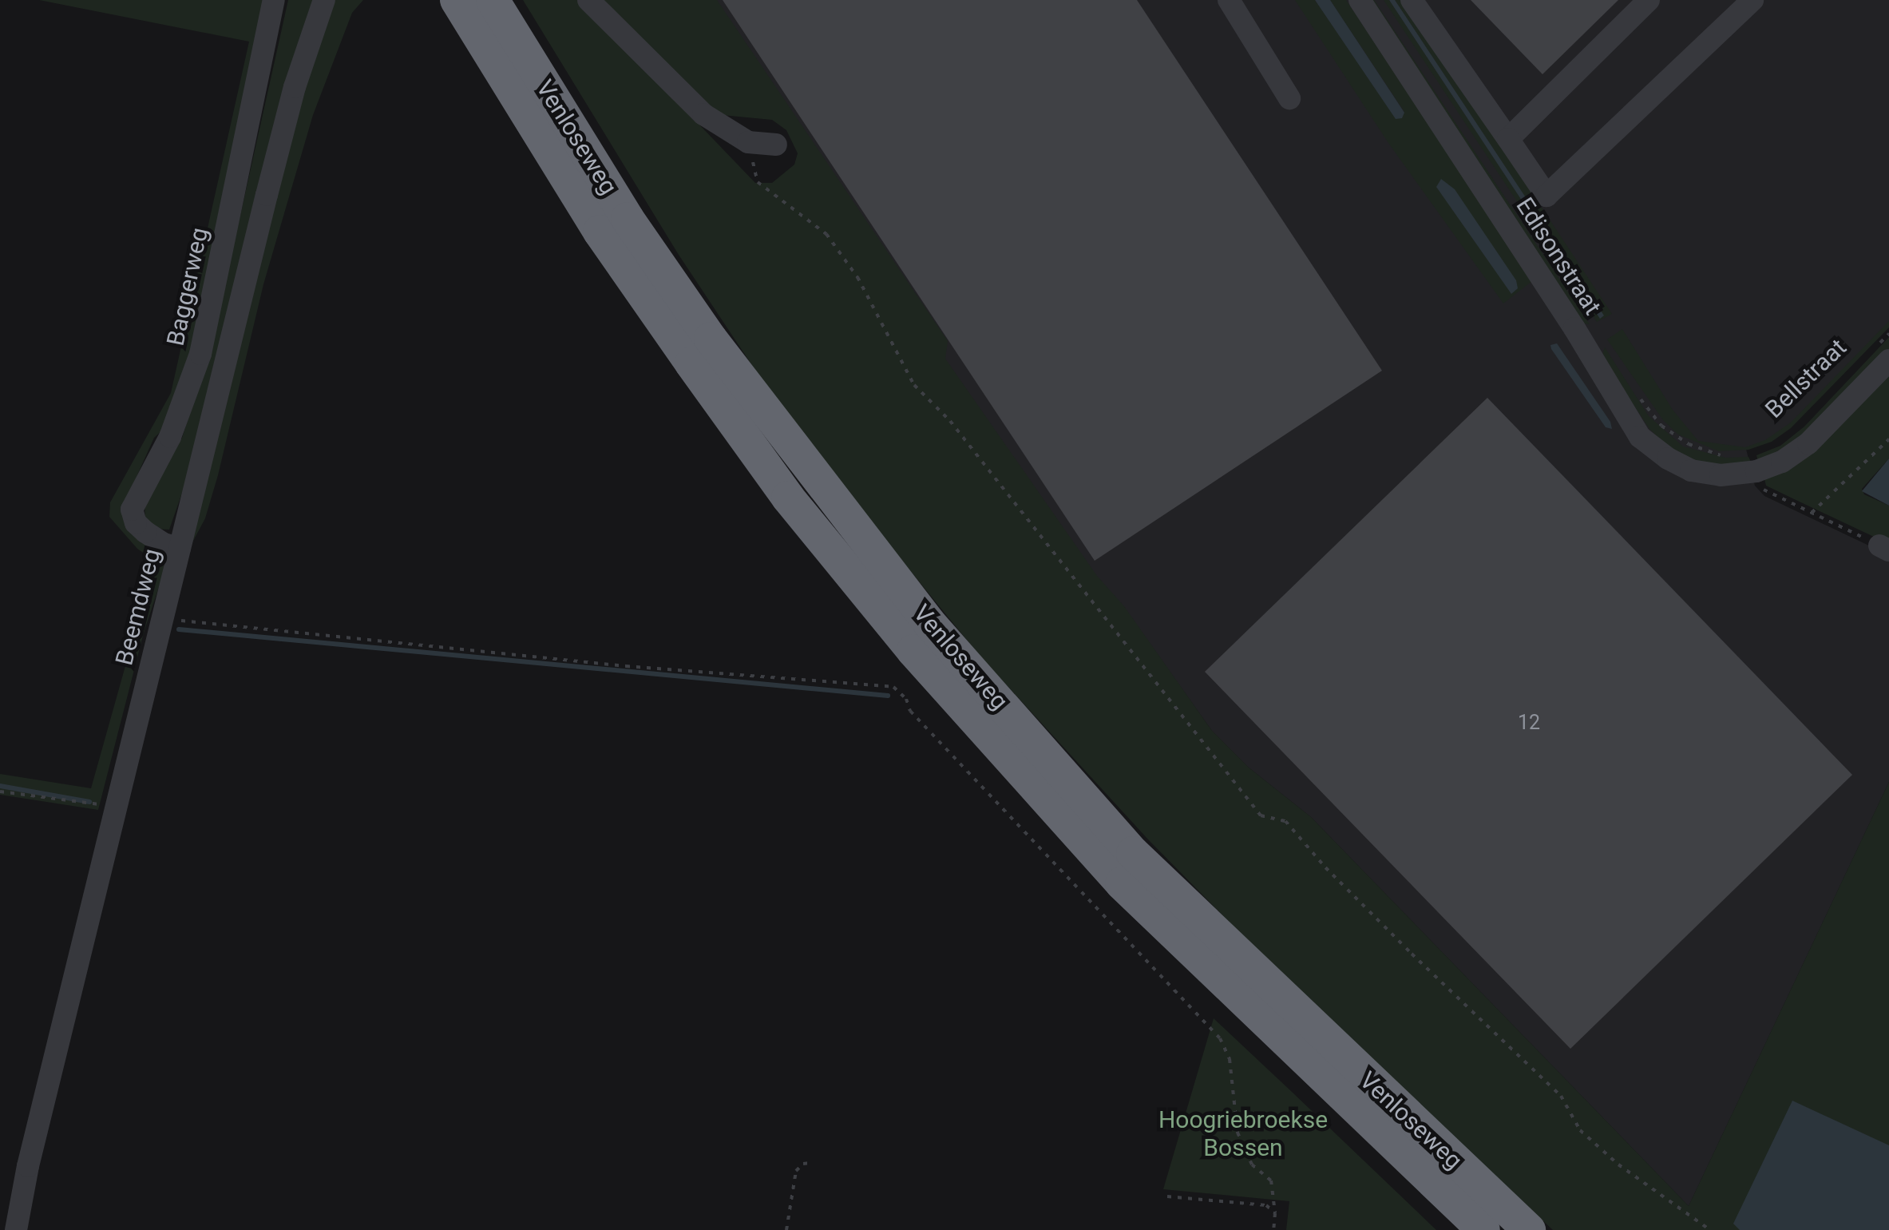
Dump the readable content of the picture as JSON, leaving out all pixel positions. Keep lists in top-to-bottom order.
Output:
{
  "streets": {
    "highway": ["Venloseweg"],
    "street": [
      "Edisonstraat",
      "Baggerweg",
      "Bellstraat",
      "Beemdweg"
    ]
  },
  "crossings": [
    ["Edisonstraat", "Bellstraat"],
    ["Baggerweg", "Beemdweg"]
  ],
  "parks": ["Hoogriebroekse Bossen"],
  "house_numbers": ["12"]
}
